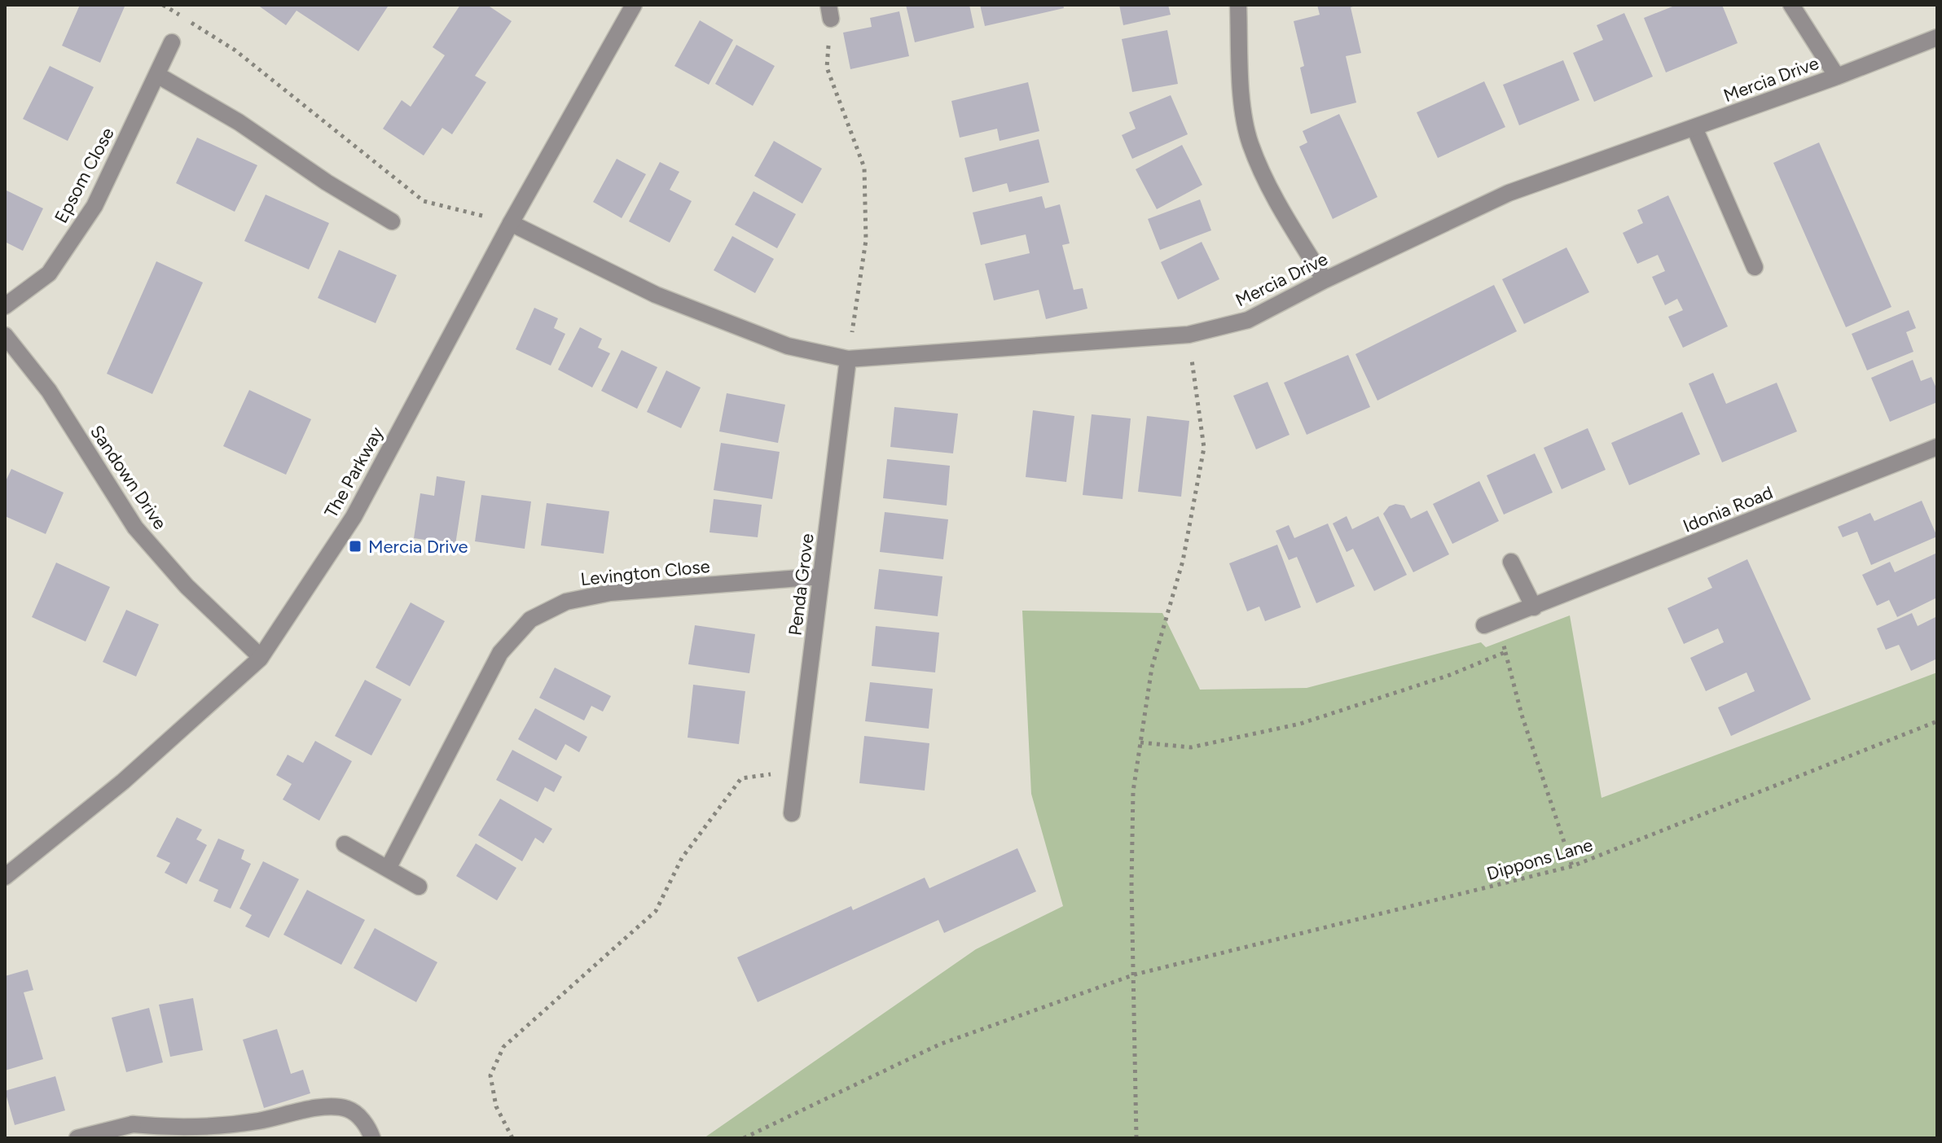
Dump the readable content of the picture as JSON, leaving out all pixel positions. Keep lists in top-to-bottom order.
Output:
{
  "streets": {
    "street": [
      "Mercia Drive",
      "Epsom Close",
      "The Parkway",
      "Sandown Drive",
      "Idonia Road",
      "Levington Close",
      "Penda Grove"
    ],
    "path": ["Dippons Lane"]
  },
  "crossings": [
    ["Mercia Drive", "The Parkway"],
    ["Mercia Drive", "Penda Grove"],
    ["The Parkway", "Sandown Drive"],
    ["Levington Close", "Penda Grove"]
  ],
  "places": {
    "transit": ["Mercia Drive"]
  }
}
